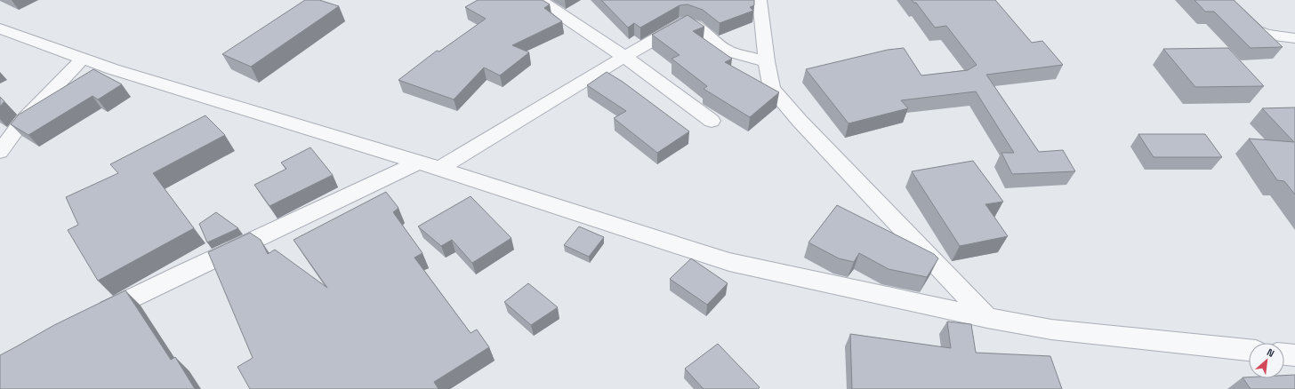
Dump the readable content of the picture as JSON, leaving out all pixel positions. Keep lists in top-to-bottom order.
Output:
{
  "north": "top right"
}
